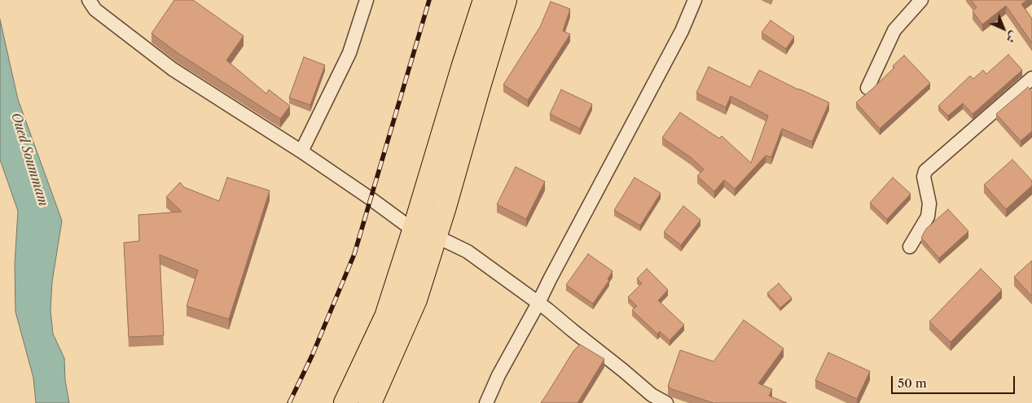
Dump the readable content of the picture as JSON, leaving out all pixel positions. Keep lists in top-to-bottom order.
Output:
{
  "water": ["Oued Soummam"],
  "scale_bar": "50 m",
  "north": "bottom right"
}
